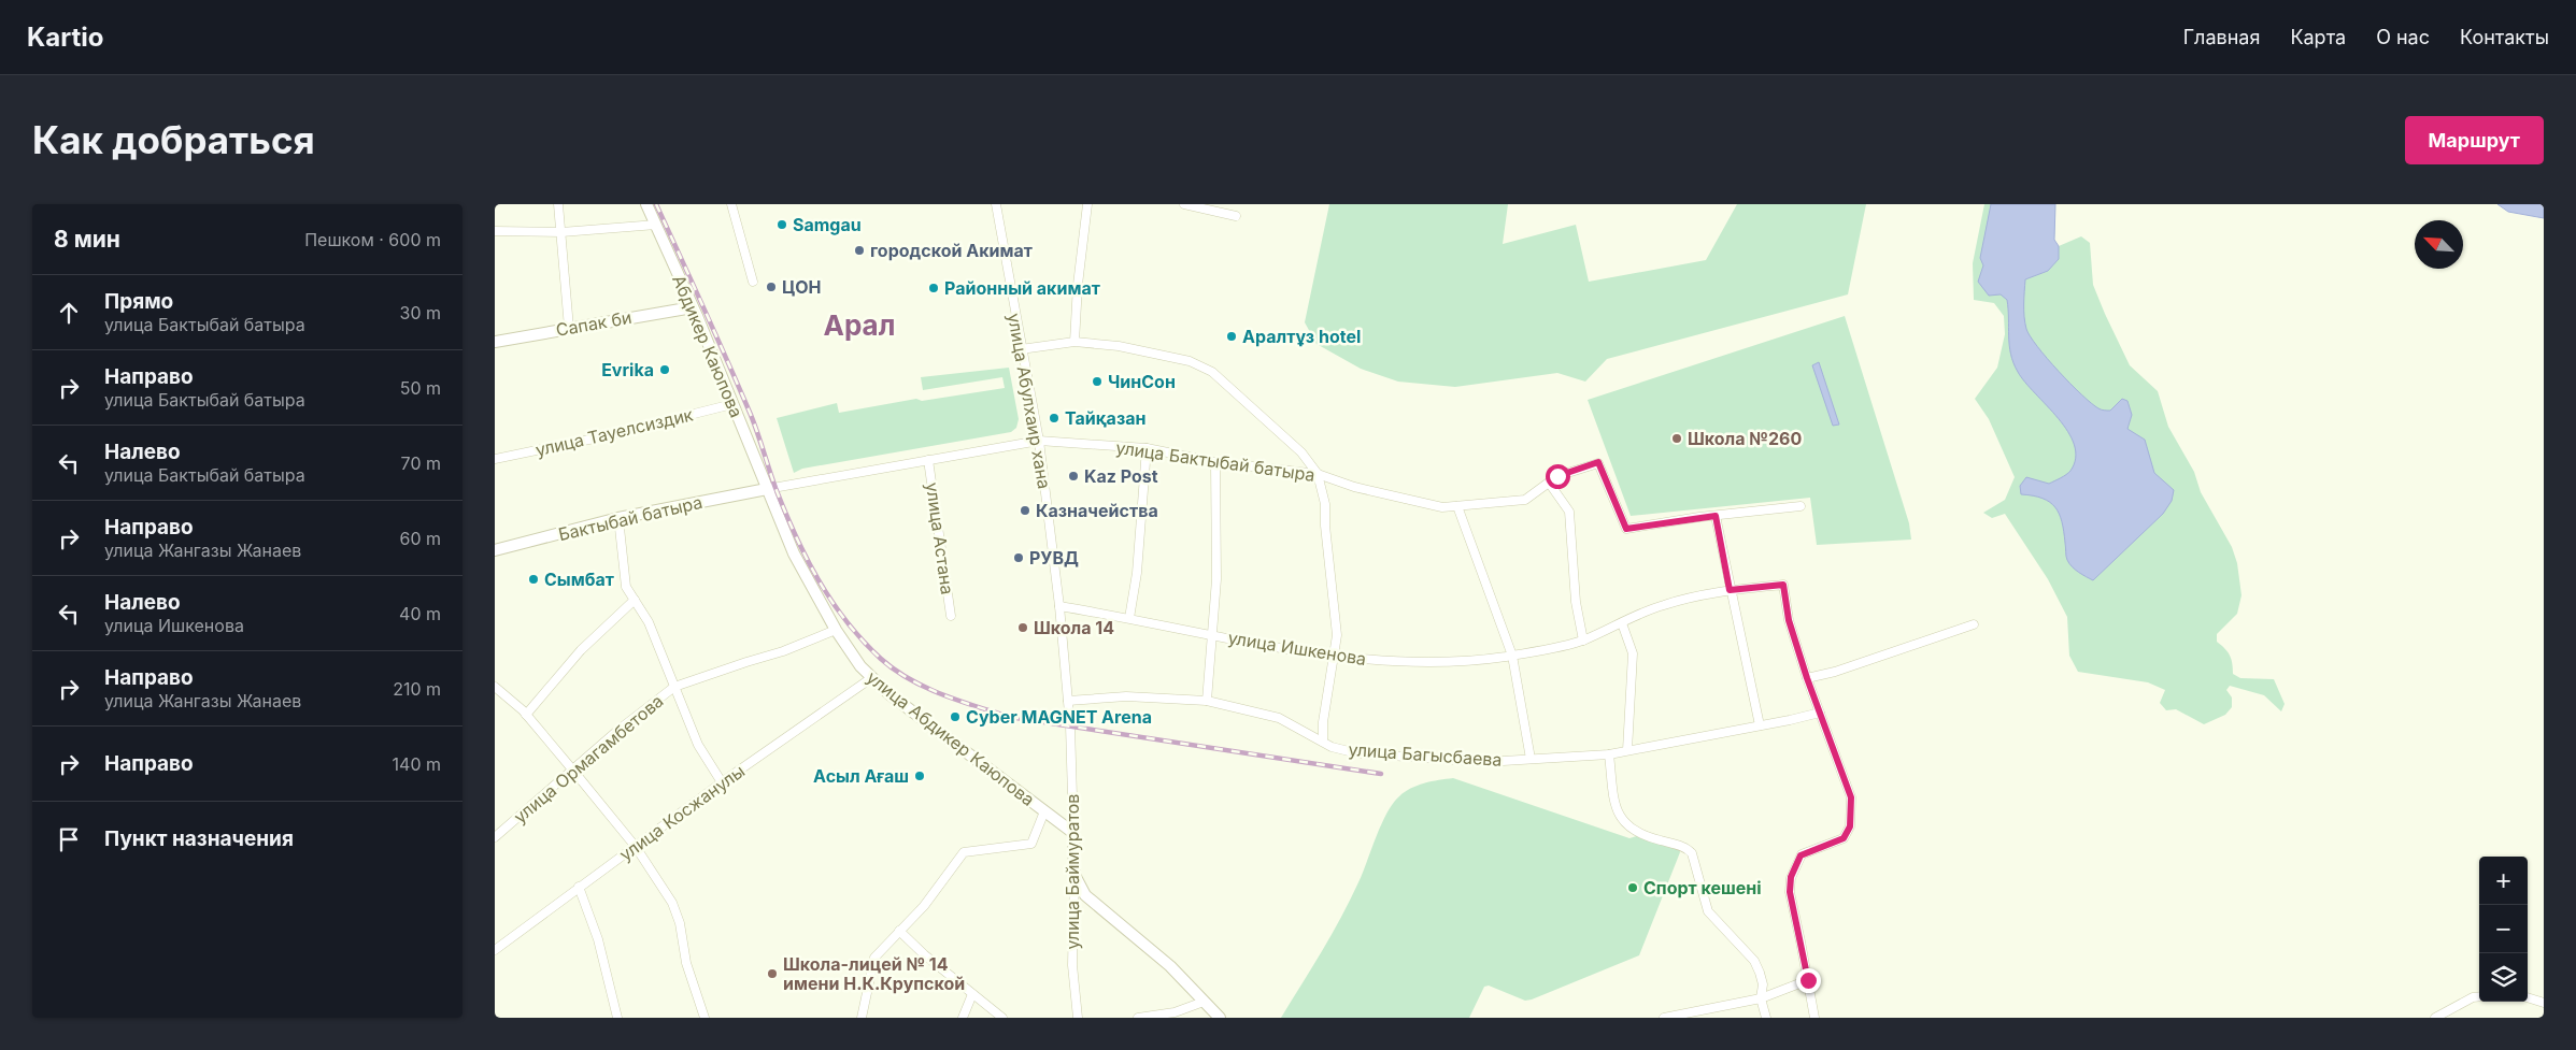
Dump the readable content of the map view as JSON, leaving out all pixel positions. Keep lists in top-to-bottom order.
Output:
{
  "streets": {
    "street": [
      "Сапак би",
      "Абдикер Каюпова",
      "улица Абулхаир хана",
      "улица Тауелсиздик",
      "улица Бактыбай батыра",
      "Бактыбай батыра",
      "улица Астана",
      "улица Ишкенова",
      "улица Абдикер Каюпова",
      "улица Багысбаева",
      "улица Ормагамбетова",
      "улица Косжанулы",
      "улица Баймуратов"
    ]
  },
  "crossings": [
    ["Сапак би", "Абдикер Каюпова"],
    ["Абдикер Каюпова", "улица Тауелсиздик"],
    ["Абдикер Каюпова", "улица Бактыбай батыра"],
    ["Абдикер Каюпова", "Бактыбай батыра"],
    ["Абдикер Каюпова", "улица Абдикер Каюпова"],
    ["улица Абулхаир хана", "улица Бактыбай батыра"],
    ["улица Абулхаир хана", "улица Ишкенова"],
    ["улица Абулхаир хана", "улица Багысбаева"],
    ["улица Абулхаир хана", "улица Баймуратов"],
    ["улица Бактыбай батыра", "Бактыбай батыра"],
    ["улица Бактыбай батыра", "улица Астана"],
    ["улица Бактыбай батыра", "улица Абдикер Каюпова"],
    ["Бактыбай батыра", "улица Абдикер Каюпова"],
    ["улица Абдикер Каюпова", "улица Ормагамбетова"],
    ["улица Абдикер Каюпова", "улица Косжанулы"],
    ["улица Абдикер Каюпова", "улица Баймуратов"]
  ],
  "districts": ["Арал"],
  "places": [
    "Samgau",
    "городской Акимат",
    "ЦОН",
    "Районный акимат",
    "Аралтұз hotel",
    "Evrika",
    "ЧинСон",
    "Тайқазан",
    "Школа №260",
    "Kaz Post",
    "Казначейства",
    "РУВД",
    "Сымбат",
    "Школа 14",
    "Cyber MAGNET Arena",
    "Асыл Ағаш",
    "Спорт кешені",
    "Школа-лицей № 14 имени Н.К.Крупской"
  ],
  "north": "top left",
  "page": {
    "header": "Kartio",
    "nav": [
      "Главная",
      "Карта",
      "О нас",
      "Контакты"
    ],
    "buttons": "Маршрут",
    "title": "Как добраться",
    "heading": ["8 мин", "Пешком · 600 m"],
    "list": [
      ["Прямо", "улица Бактыбай батыра", "30 m"],
      ["Направо", "улица Бактыбай батыра", "50 m"],
      ["Налево", "улица Бактыбай батыра", "70 m"],
      ["Направо", "улица Жангазы Жанаев", "60 m"],
      ["Налево", "улица Ишкенова", "40 m"],
      ["Направо", "улица Жангазы Жанаев", "210 m"],
      ["Направо", "140 m"],
      "Пункт назначения"
    ],
    "map_buttons": ["+", "−"]
  }
}
